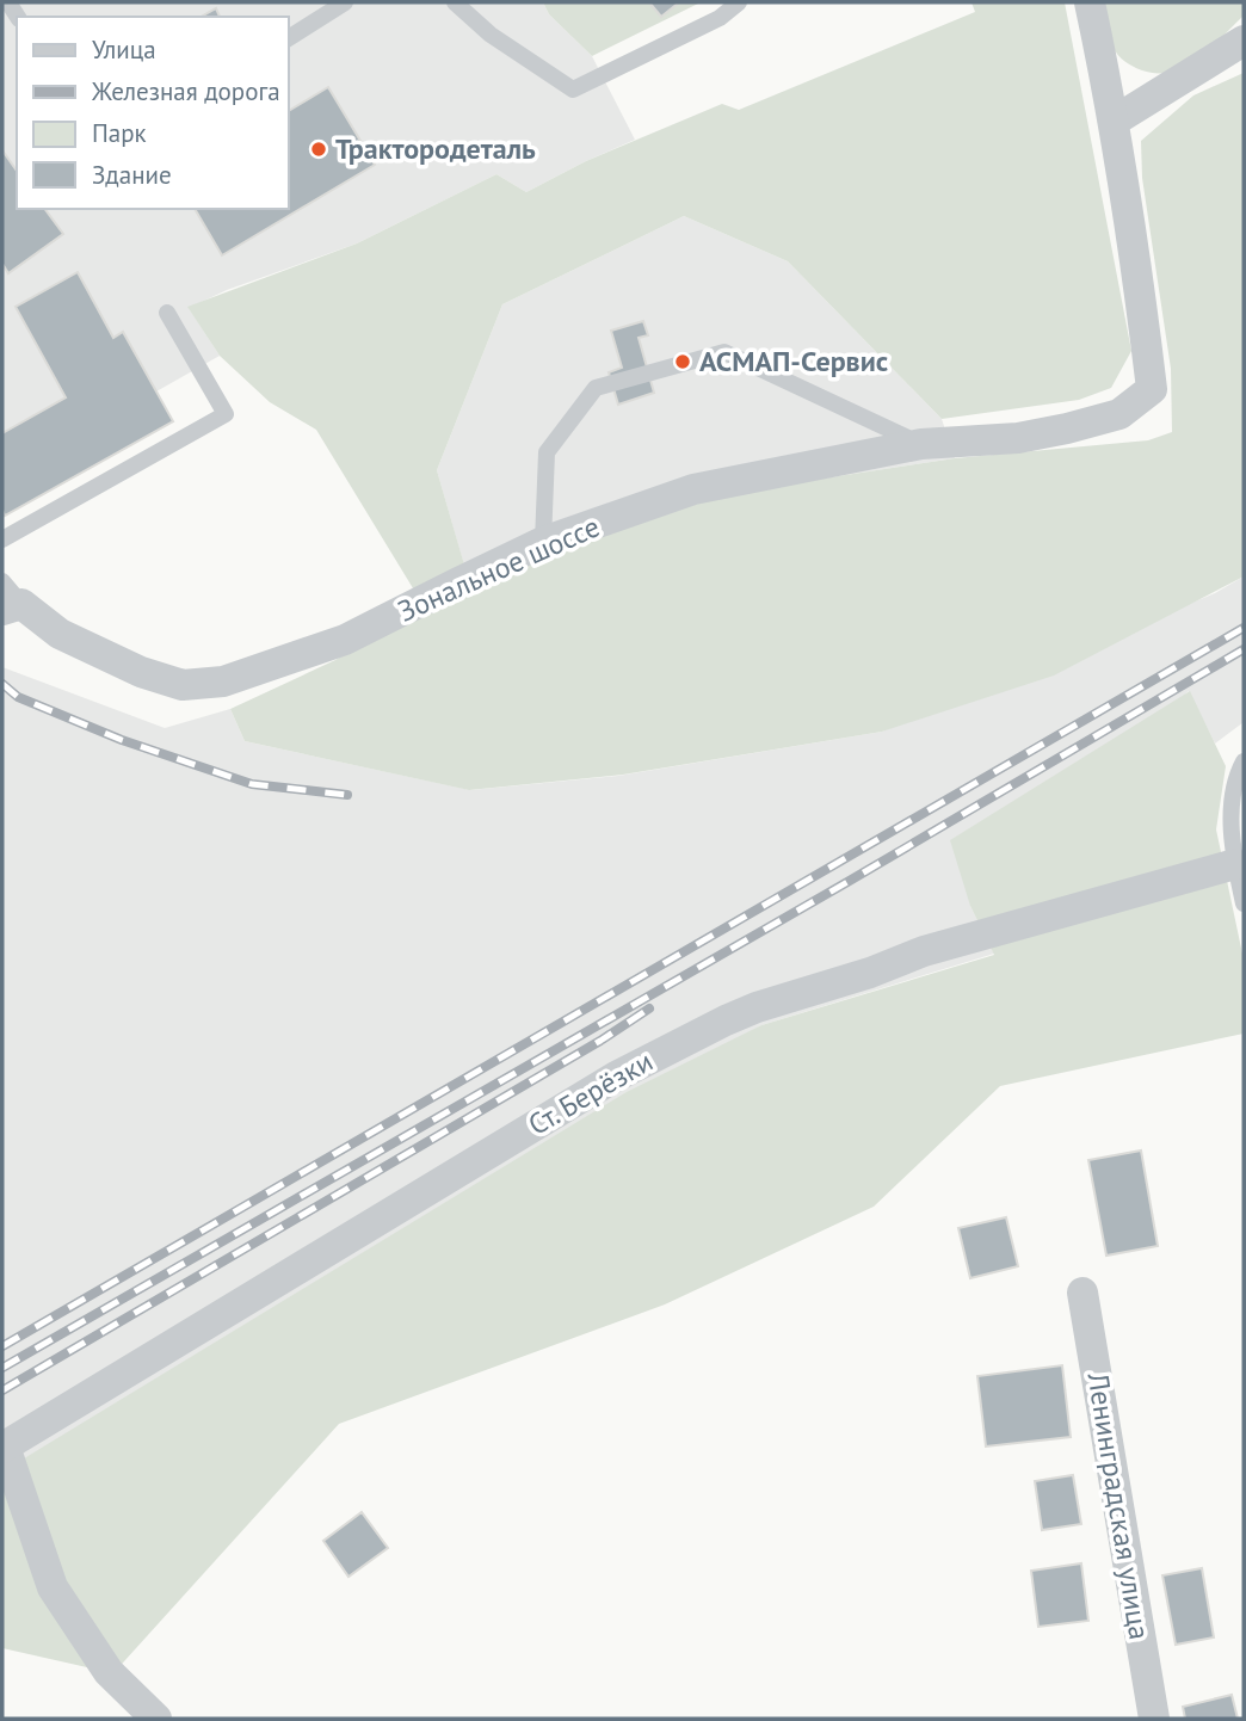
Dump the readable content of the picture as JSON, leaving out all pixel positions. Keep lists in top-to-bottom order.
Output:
{
  "streets": {
    "street": ["Зональное шоссе", "Ст. Берёзки", "Ленинградская улица"]
  },
  "places": ["Трактородеталь", "АСМАП-Сервис"],
  "legend": [
    "Улица",
    "Железная дорога",
    "Парк",
    "Здание"
  ]
}
